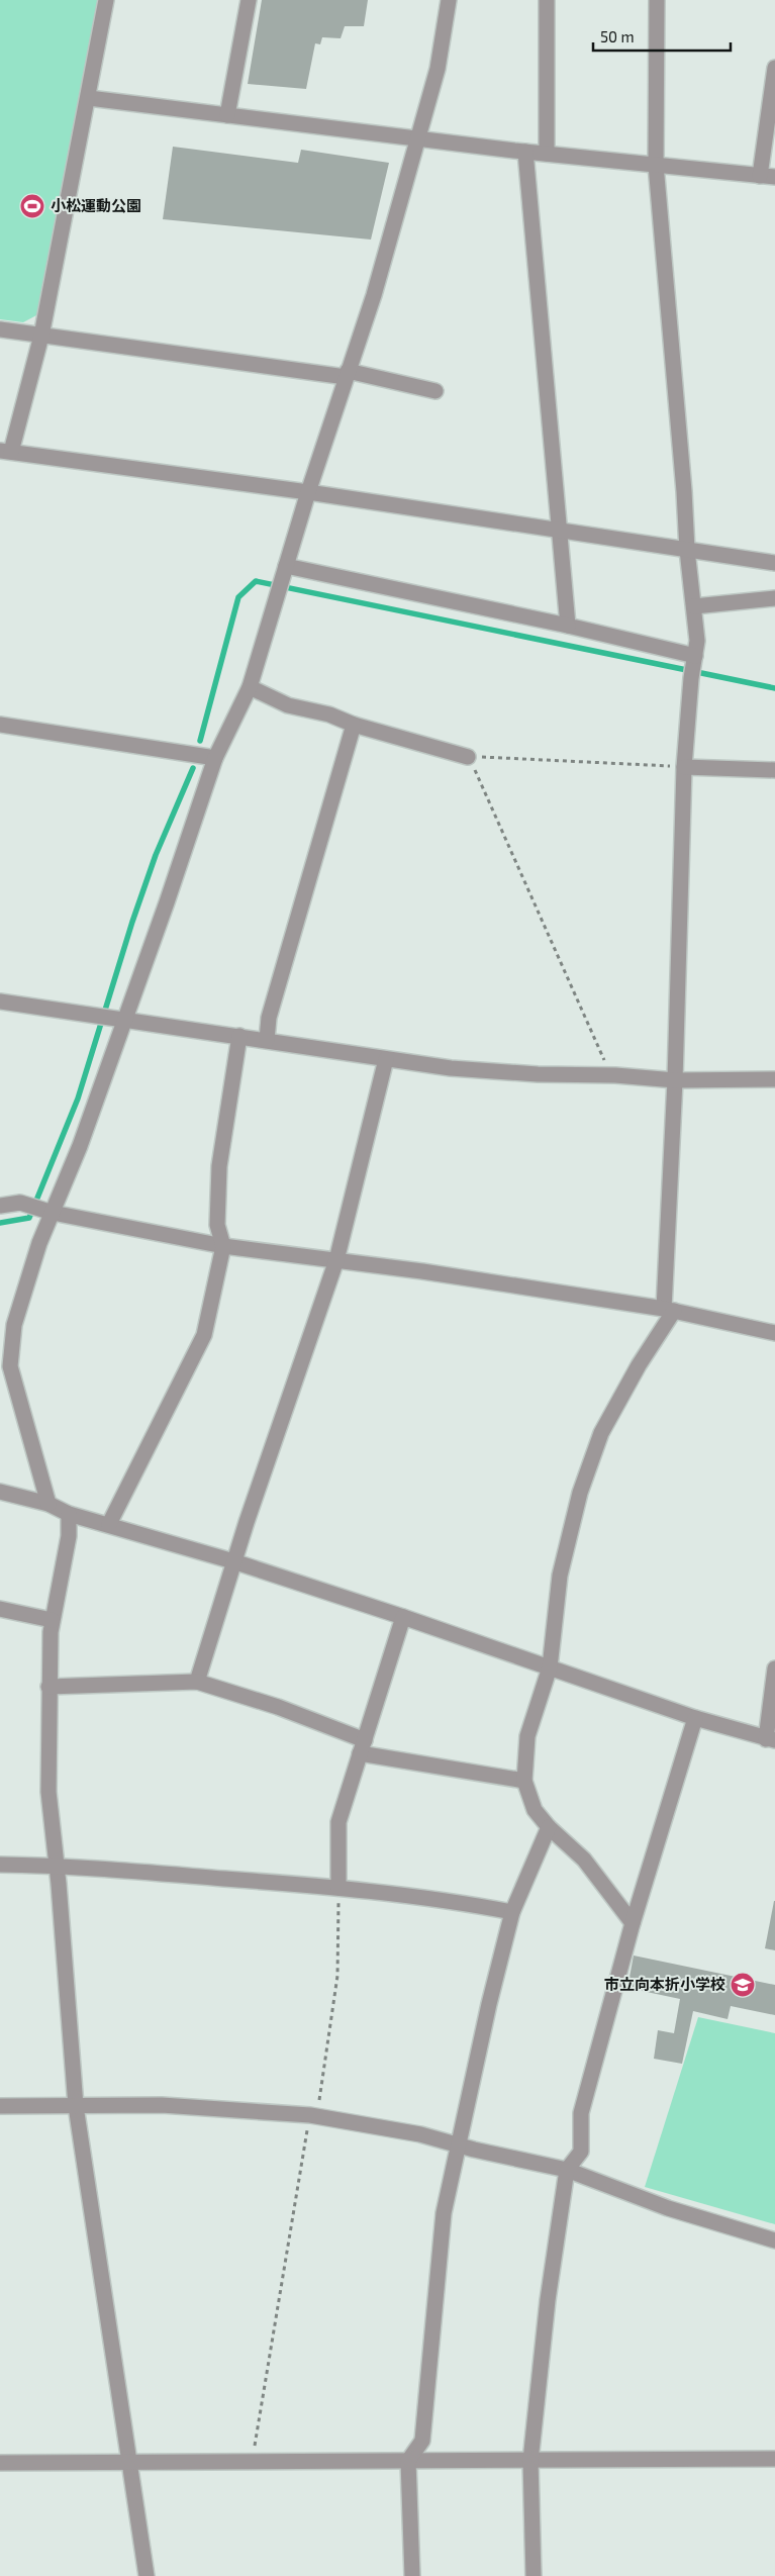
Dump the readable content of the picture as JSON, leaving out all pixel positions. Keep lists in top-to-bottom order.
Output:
{
  "places": {
    "sports": ["小松運動公園"],
    "school or university": ["市立向本折小学校"]
  },
  "scale_bar": "50 m"
}
